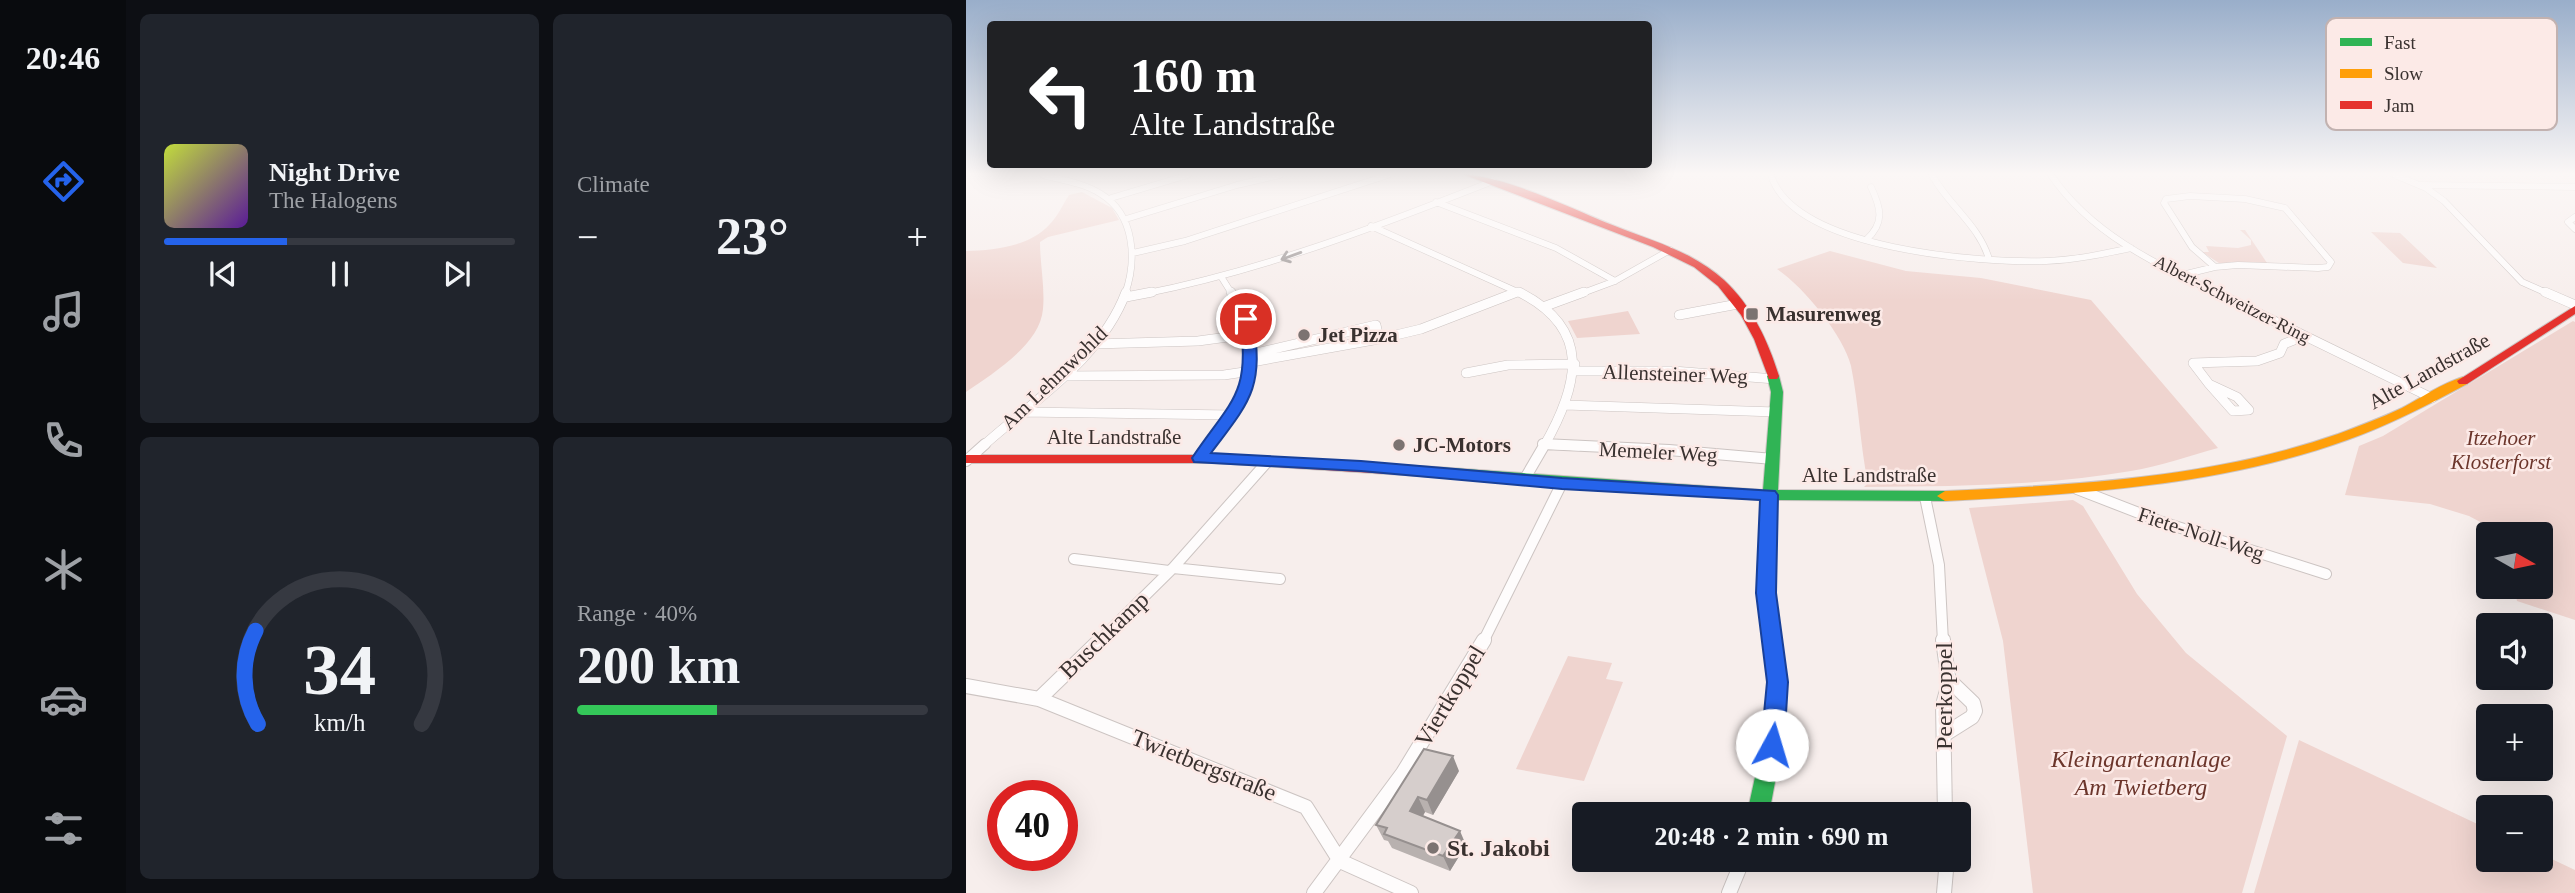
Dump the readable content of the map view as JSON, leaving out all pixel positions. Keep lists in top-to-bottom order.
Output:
{
  "streets": {
    "street": [
      "Albert-Schweitzer-Ring",
      "Alte Landstraße",
      "Allensteiner Weg",
      "Am Lehmwohld",
      "Memeler Weg",
      "Fiete-Noll-Weg",
      "Buschkamp",
      "Viertkoppel",
      "Peerkoppel",
      "Twietbergstraße"
    ]
  },
  "crossings": [
    ["Albert-Schweitzer-Ring", "Alte Landstraße"],
    ["Alte Landstraße", "Am Lehmwohld"],
    ["Alte Landstraße", "Fiete-Noll-Weg"],
    ["Alte Landstraße", "Buschkamp"],
    ["Alte Landstraße", "Viertkoppel"],
    ["Alte Landstraße", "Peerkoppel"],
    ["Buschkamp", "Twietbergstraße"],
    ["Viertkoppel", "Twietbergstraße"]
  ],
  "parks": ["Itzehoer Klosterforst", "Kleingartenanlage Am Twietberg"],
  "places": {
    "transit": ["Masurenweg"],
    "other": ["Jet Pizza", "JC-Motors", "St. Jakobi"]
  },
  "legend": ["Fast", "Slow", "Jam"],
  "north": "right",
  "page": {
    "tabs": "20:46",
    "tile": [
      "Climate",
      ["Range · 40%", "200 km"]
    ],
    "turn": ["160 m", "Alte Landstraße"],
    "song": ["Night Drive", "The Halogens"],
    "heat": ["−", "23°", "+"],
    "map_buttons": ["+", "−"],
    "limit": "40",
    "trip": "20:48 · 2 min · 690 m",
    "gauge": ["34", "km/h"]
  }
}
